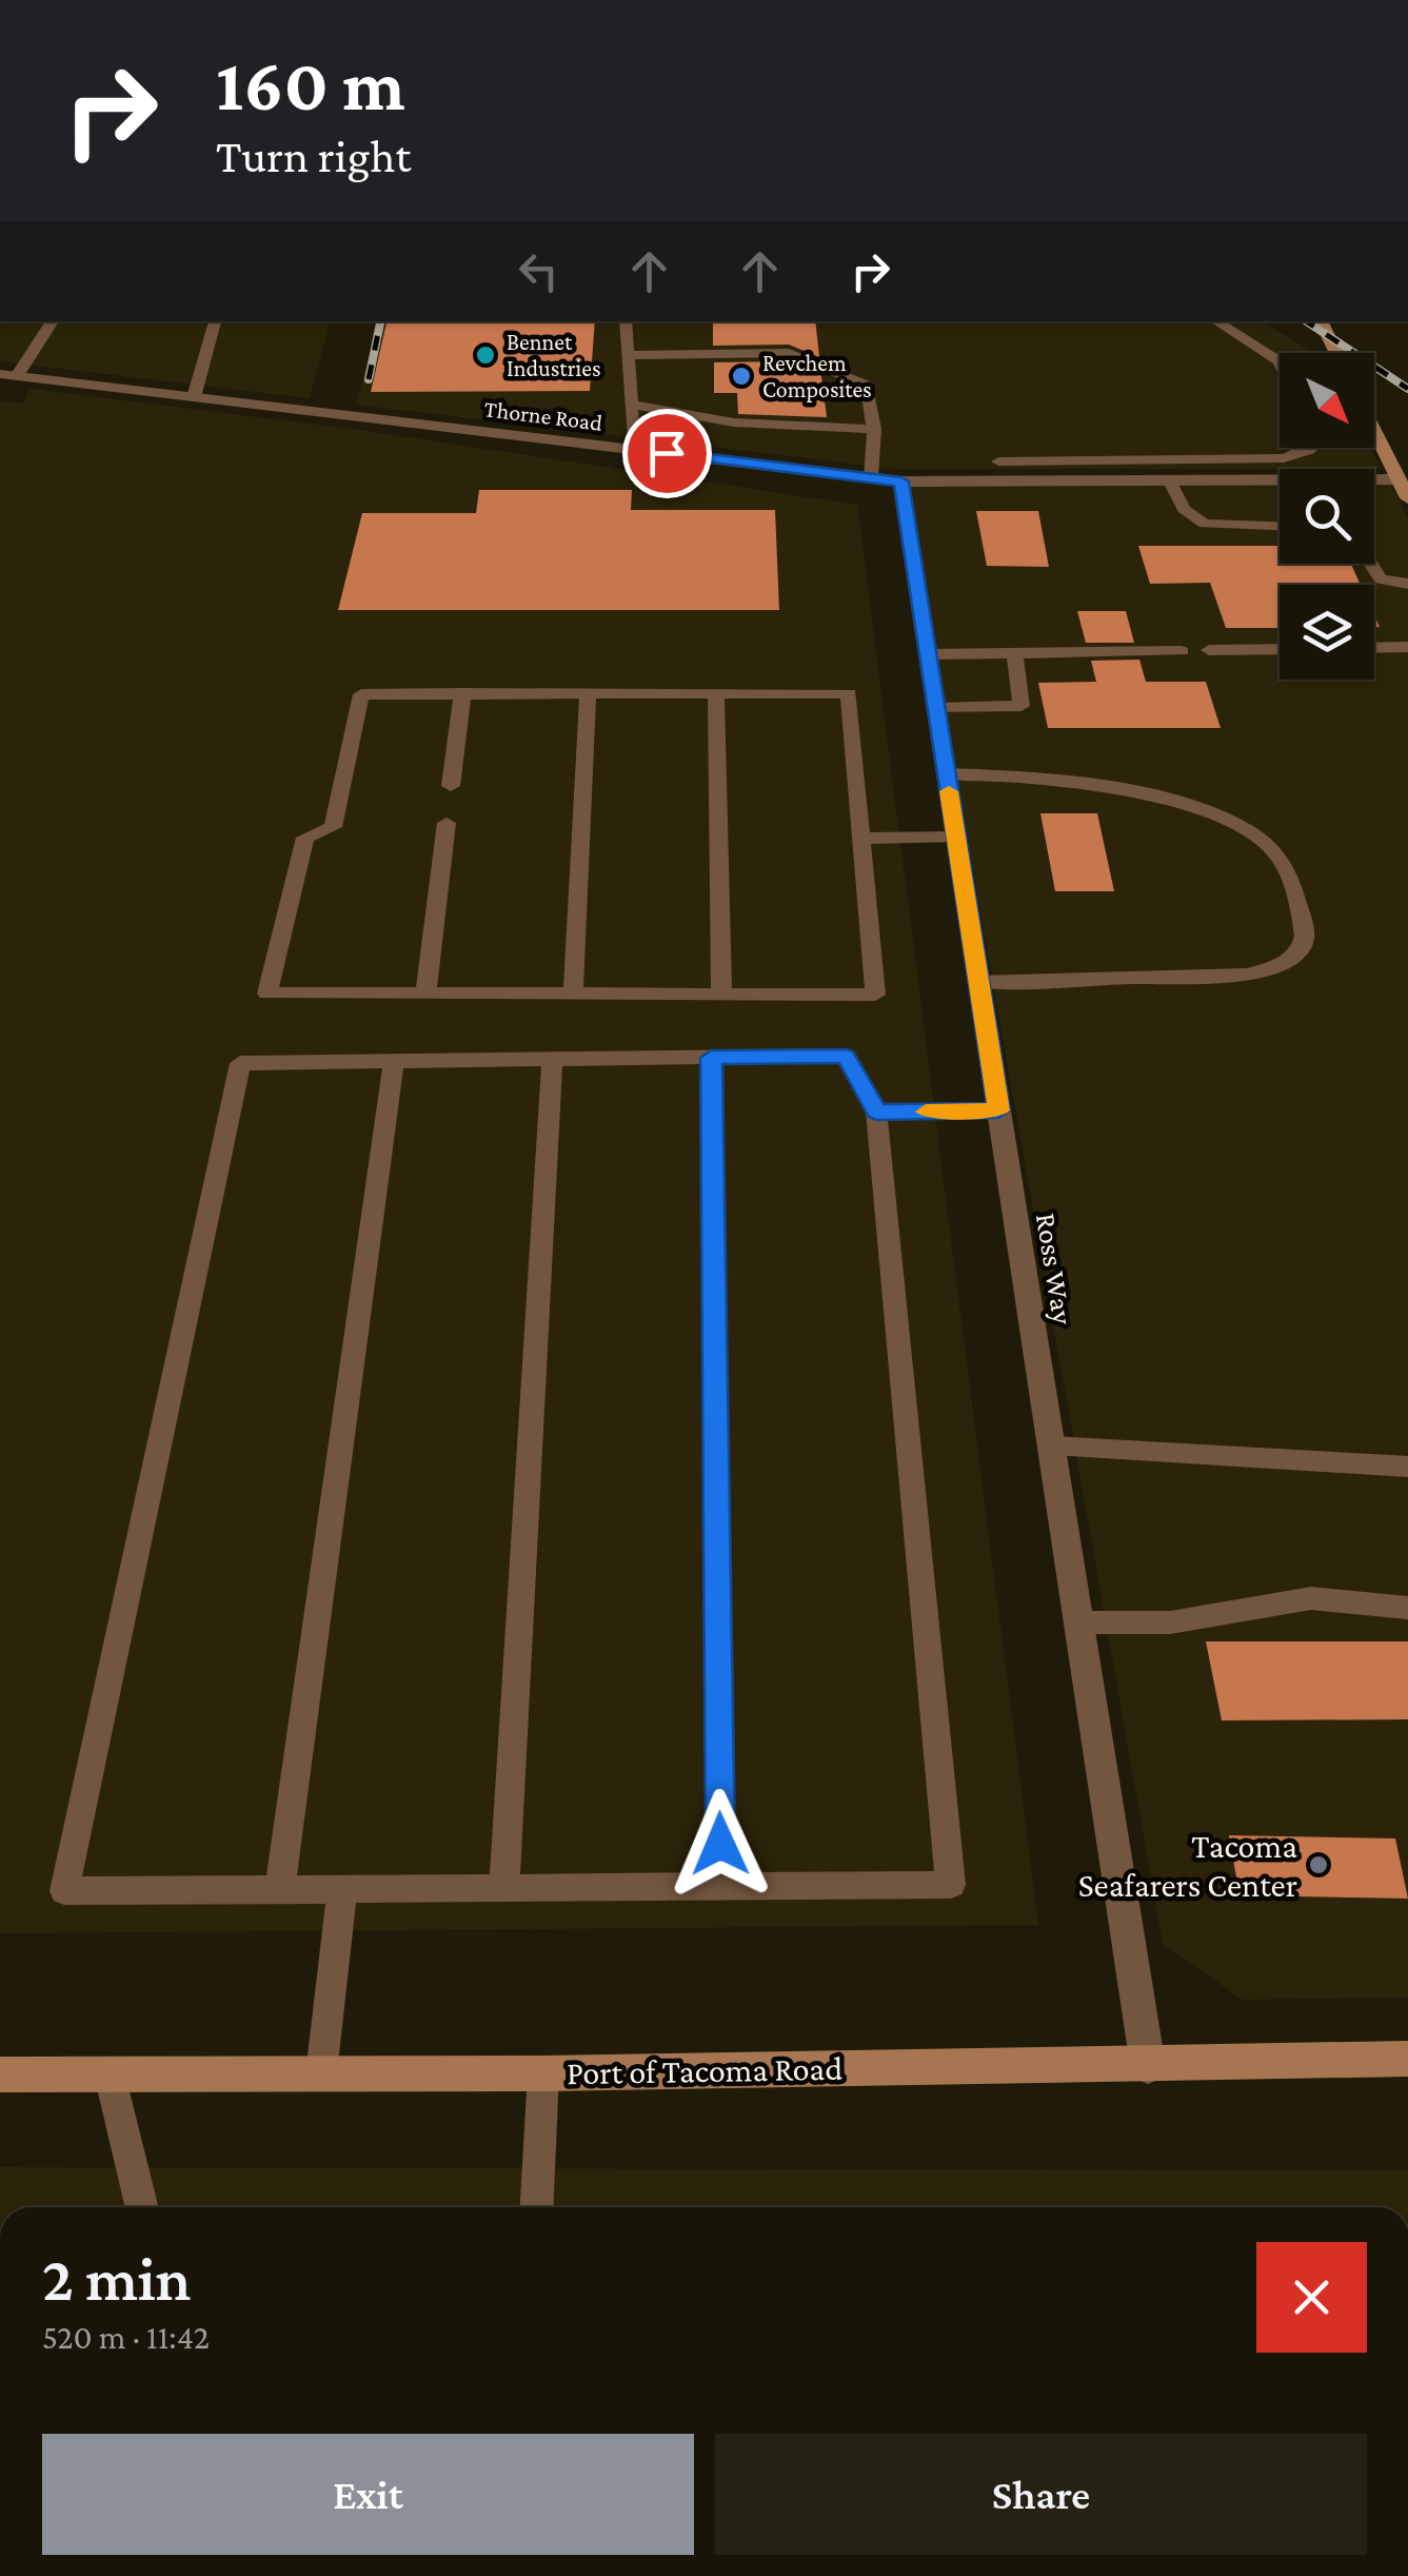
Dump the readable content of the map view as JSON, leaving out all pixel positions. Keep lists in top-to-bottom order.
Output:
{
  "streets": {
    "main road": ["Port of Tacoma Road"],
    "street": ["Thorne Road", "Ross Way"]
  },
  "crossings": [
    ["Thorne Road", "Ross Way"],
    ["Ross Way", "Port of Tacoma Road"]
  ],
  "places": ["Bennet Industries", "Revchem Composites", "Tacoma Seafarers Center"],
  "north": "bottom right",
  "page": {
    "turn": ["160 m", "Turn right"],
    "heading": ["2 min", "520 m · 11:42"],
    "buttons": ["Exit", "Share"]
  }
}
